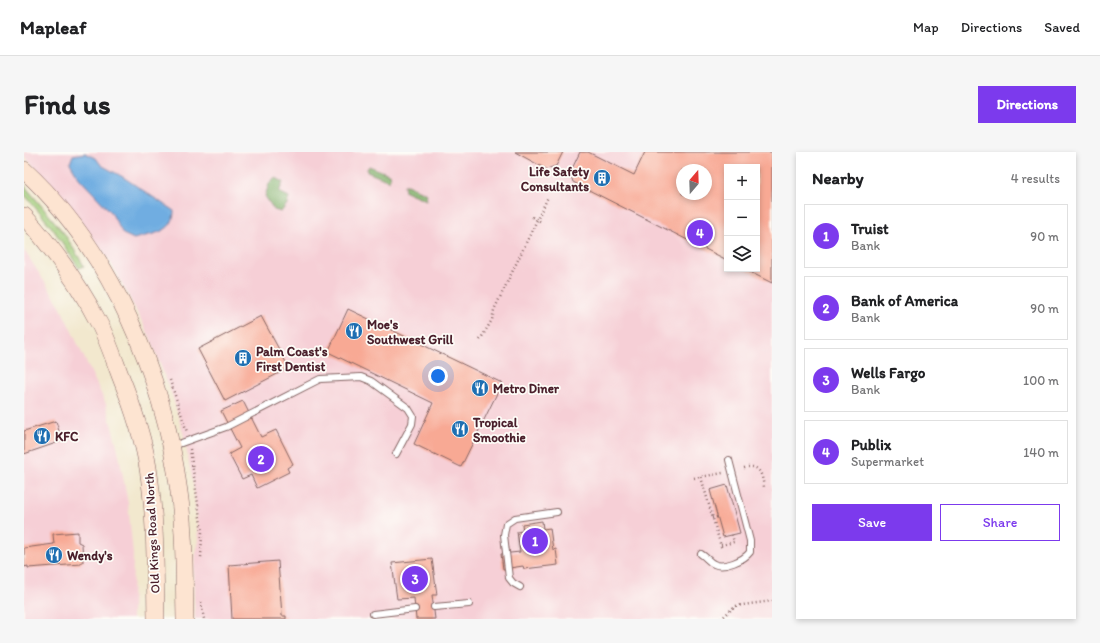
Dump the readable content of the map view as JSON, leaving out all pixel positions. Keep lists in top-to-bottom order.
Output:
{
  "streets": {
    "street": ["Old Kings Road North"]
  },
  "places": {
    "building": ["Life Safety Consultants", "Palm Coast's First Dentist"],
    "restaurant": [
      "Moe's Southwest Grill",
      "Metro Diner",
      "Tropical Smoothie",
      "KFC",
      "Wendy's"
    ]
  },
  "north": "top",
  "page": {
    "header": "Mapleaf",
    "nav": ["Map", "Directions", "Saved"],
    "buttons": [
      "Directions",
      ["Save", "Share"]
    ],
    "title": "Find us",
    "heading": ["Nearby", "4 results"],
    "map_buttons": ["+", "−"],
    "list": [
      {
        "mark": "1",
        "name": "Truist",
        "note": "Bank",
        "value": "90 m"
      },
      {
        "mark": "2",
        "name": "Bank of America",
        "note": "Bank",
        "value": "90 m"
      },
      {
        "mark": "3",
        "name": "Wells Fargo",
        "note": "Bank",
        "value": "100 m"
      },
      {
        "mark": "4",
        "name": "Publix",
        "note": "Supermarket",
        "value": "140 m"
      }
    ],
    "pins": [
      "4",
      "2",
      "1",
      "3"
    ]
  }
}
